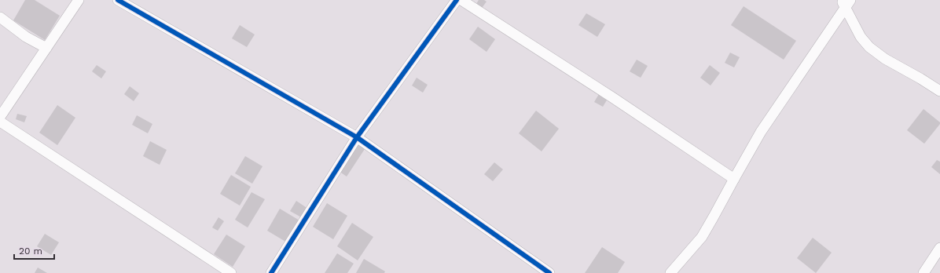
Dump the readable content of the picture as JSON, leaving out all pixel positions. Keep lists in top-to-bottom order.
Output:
{
  "scale_bar": "20 m"
}
